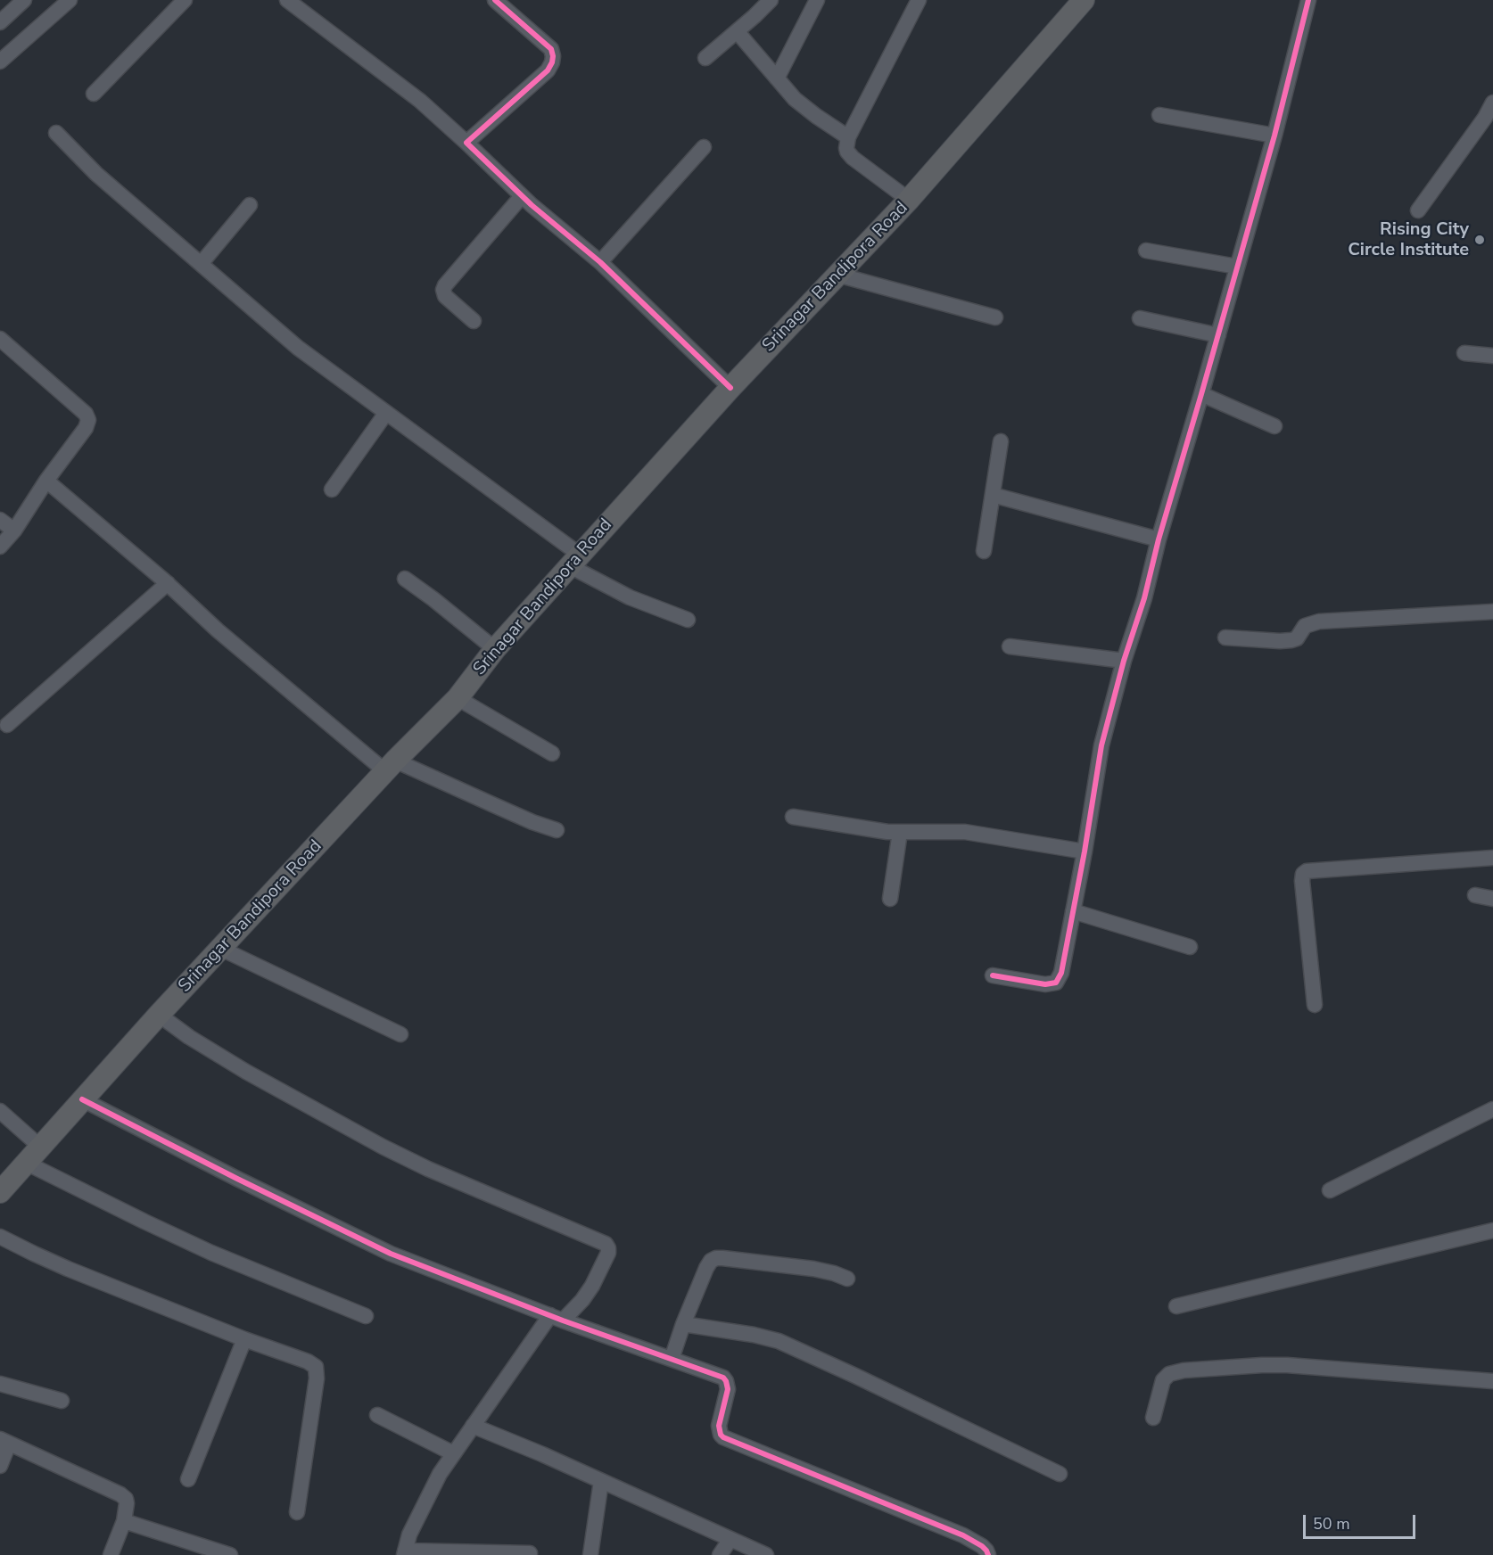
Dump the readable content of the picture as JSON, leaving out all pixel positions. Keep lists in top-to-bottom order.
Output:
{
  "streets": {
    "highway": ["Srinagar Bandipora Road"]
  },
  "places": ["Rising City Circle Institute"],
  "scale_bar": "50 m"
}
